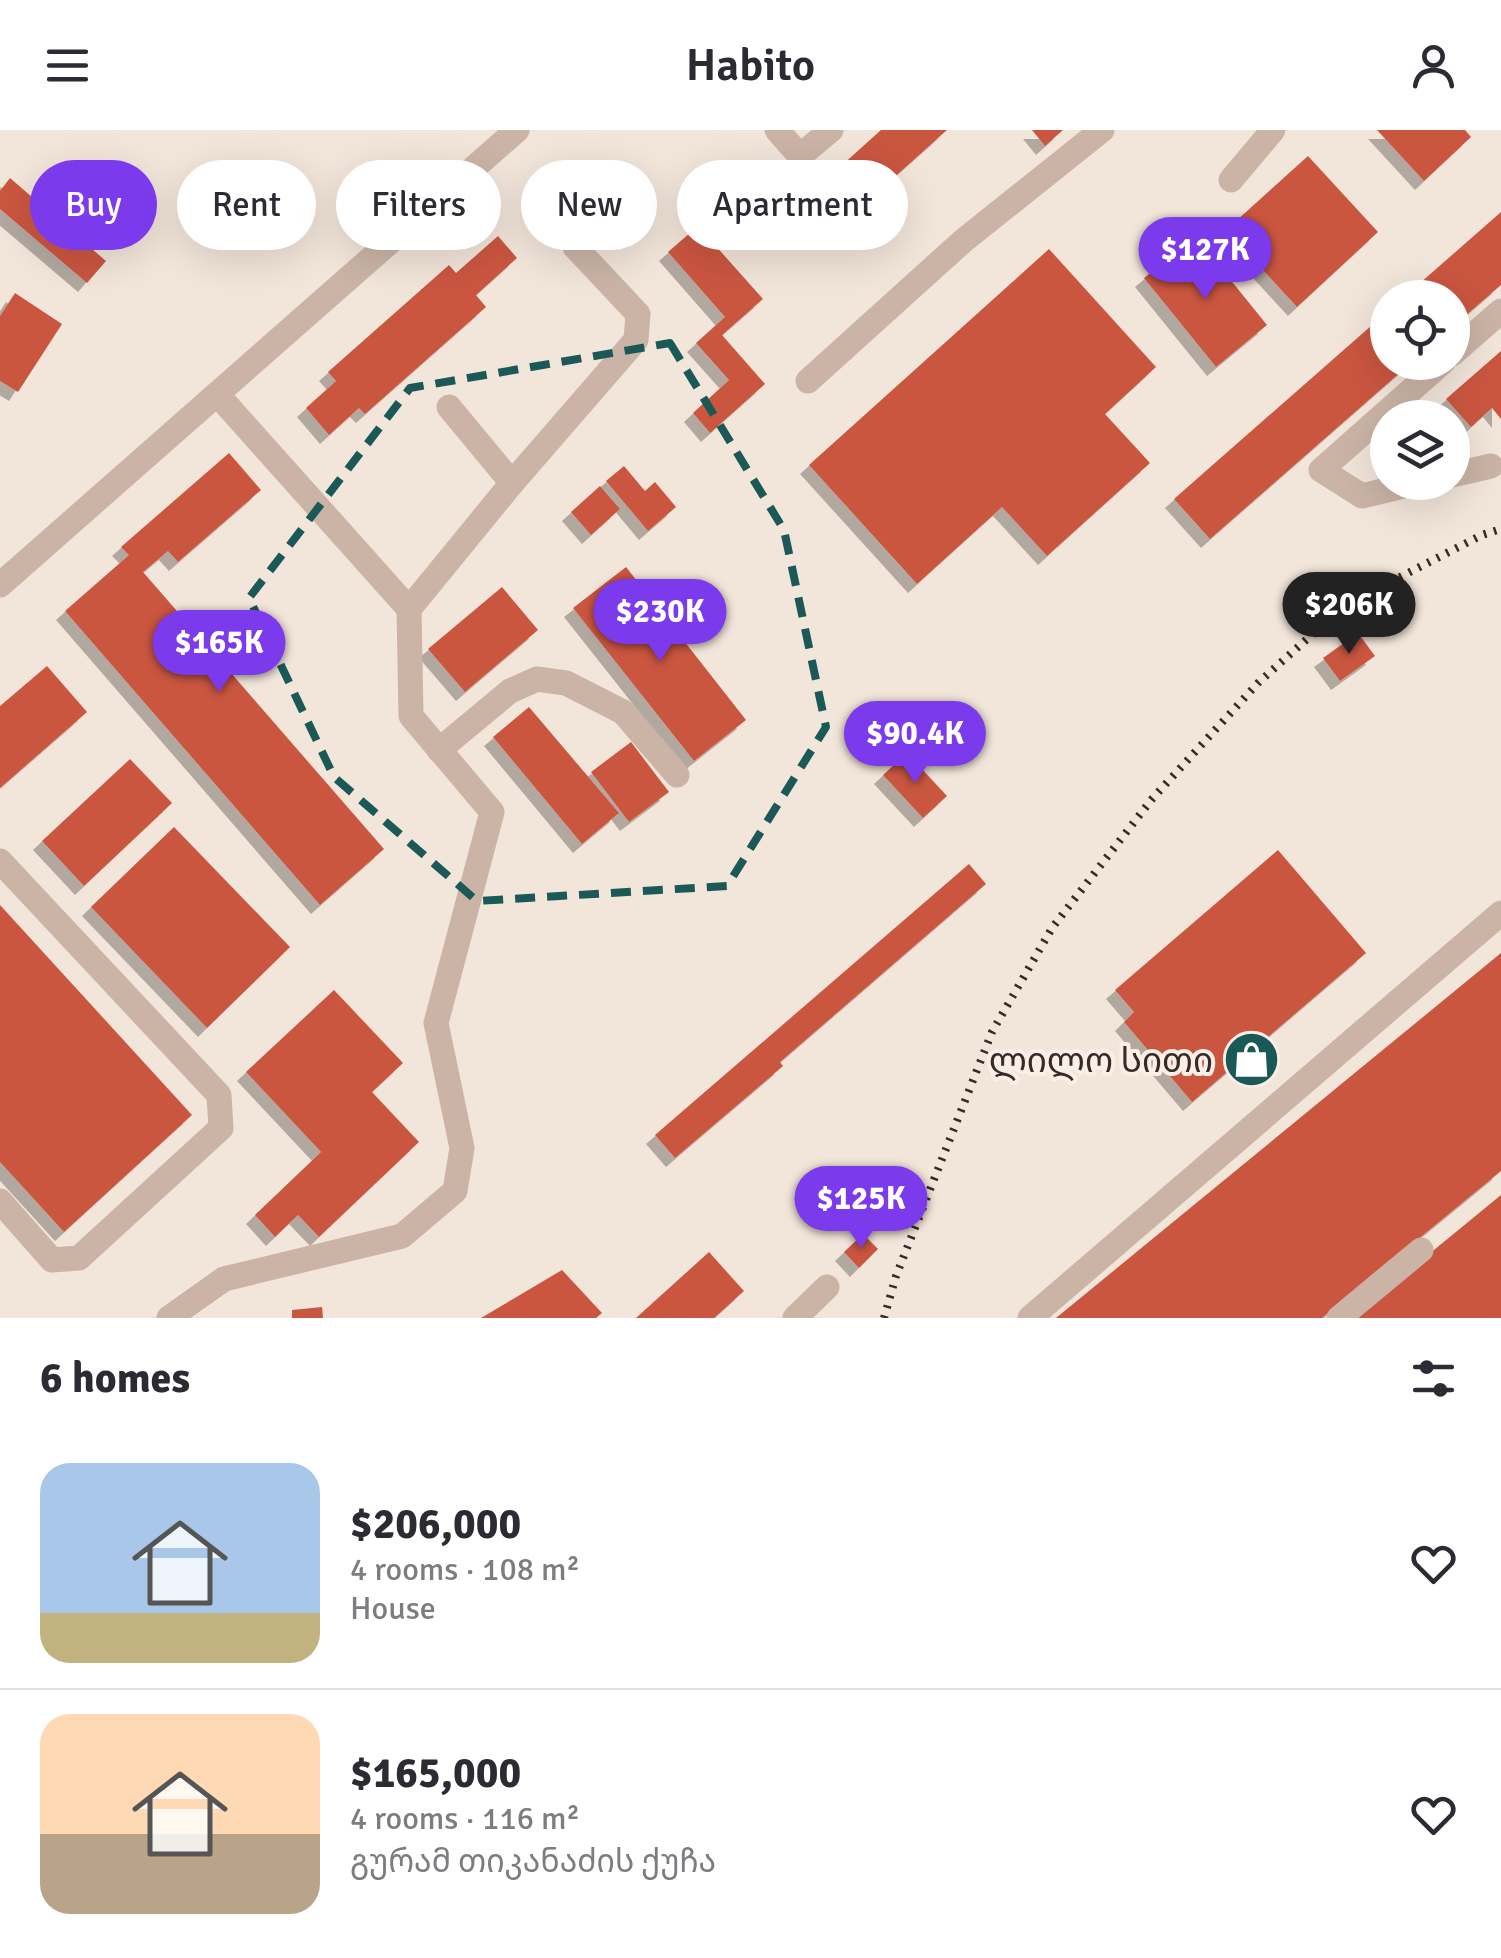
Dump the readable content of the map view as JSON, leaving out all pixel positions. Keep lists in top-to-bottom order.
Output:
{
  "places": {
    "shop": ["ლილო სითი"]
  },
  "page": {
    "header": "Habito",
    "chip": [
      "Buy",
      "Rent",
      "Filters",
      "New",
      "Apartment"
    ],
    "price": [
      "$127K",
      "$206K",
      "$230K",
      "$165K",
      "$90.4K",
      "$125K"
    ],
    "heading": "6 homes",
    "list": [
      {
        "name": "$206,000",
        "note": "4 rooms · 108 m² · House"
      },
      {
        "name": "$165,000",
        "note": "4 rooms · 116 m² · გურამ თიკანაძის ქუჩა"
      }
    ]
  }
}
